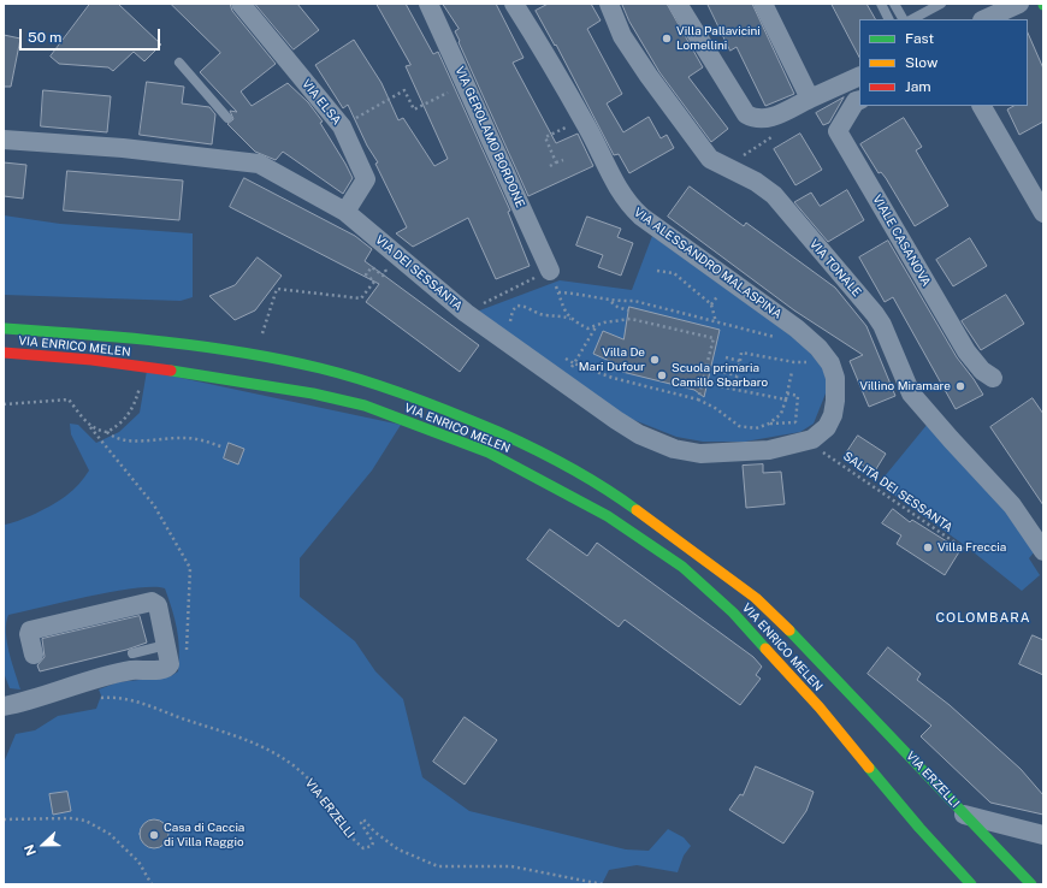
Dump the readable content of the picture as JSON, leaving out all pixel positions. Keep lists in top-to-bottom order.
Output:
{
  "streets": {
    "highway": ["VIA ENRICO MELEN"],
    "street": [
      "VIA ELSA",
      "VIA GEROLAMO BORDONE",
      "VIALE CASANOVA",
      "VIA ALESSANDRO MALASPINA",
      "VIA TONALE",
      "VIA DEI SESSANTA",
      "VIA ERZELLI"
    ],
    "path": ["SALITA DEI SESSANTA"]
  },
  "crossings": [
    ["VIA ELSA", "VIA DEI SESSANTA"],
    ["VIA ALESSANDRO MALASPINA", "VIA DEI SESSANTA"],
    ["VIA ALESSANDRO MALASPINA", "SALITA DEI SESSANTA"],
    ["VIA DEI SESSANTA", "SALITA DEI SESSANTA"]
  ],
  "districts": ["COLOMBARA"],
  "places": [
    "Villa Pallavicini Lomellini",
    "Villa De Mari Dufour",
    "Scuola primaria Camillo Sbarbaro",
    "Villino Miramare",
    "Villa Freccia",
    "Casa di Caccia di Villa Raggio"
  ],
  "legend": ["Fast", "Slow", "Jam"],
  "scale_bar": "50 m",
  "north": "left"
}
